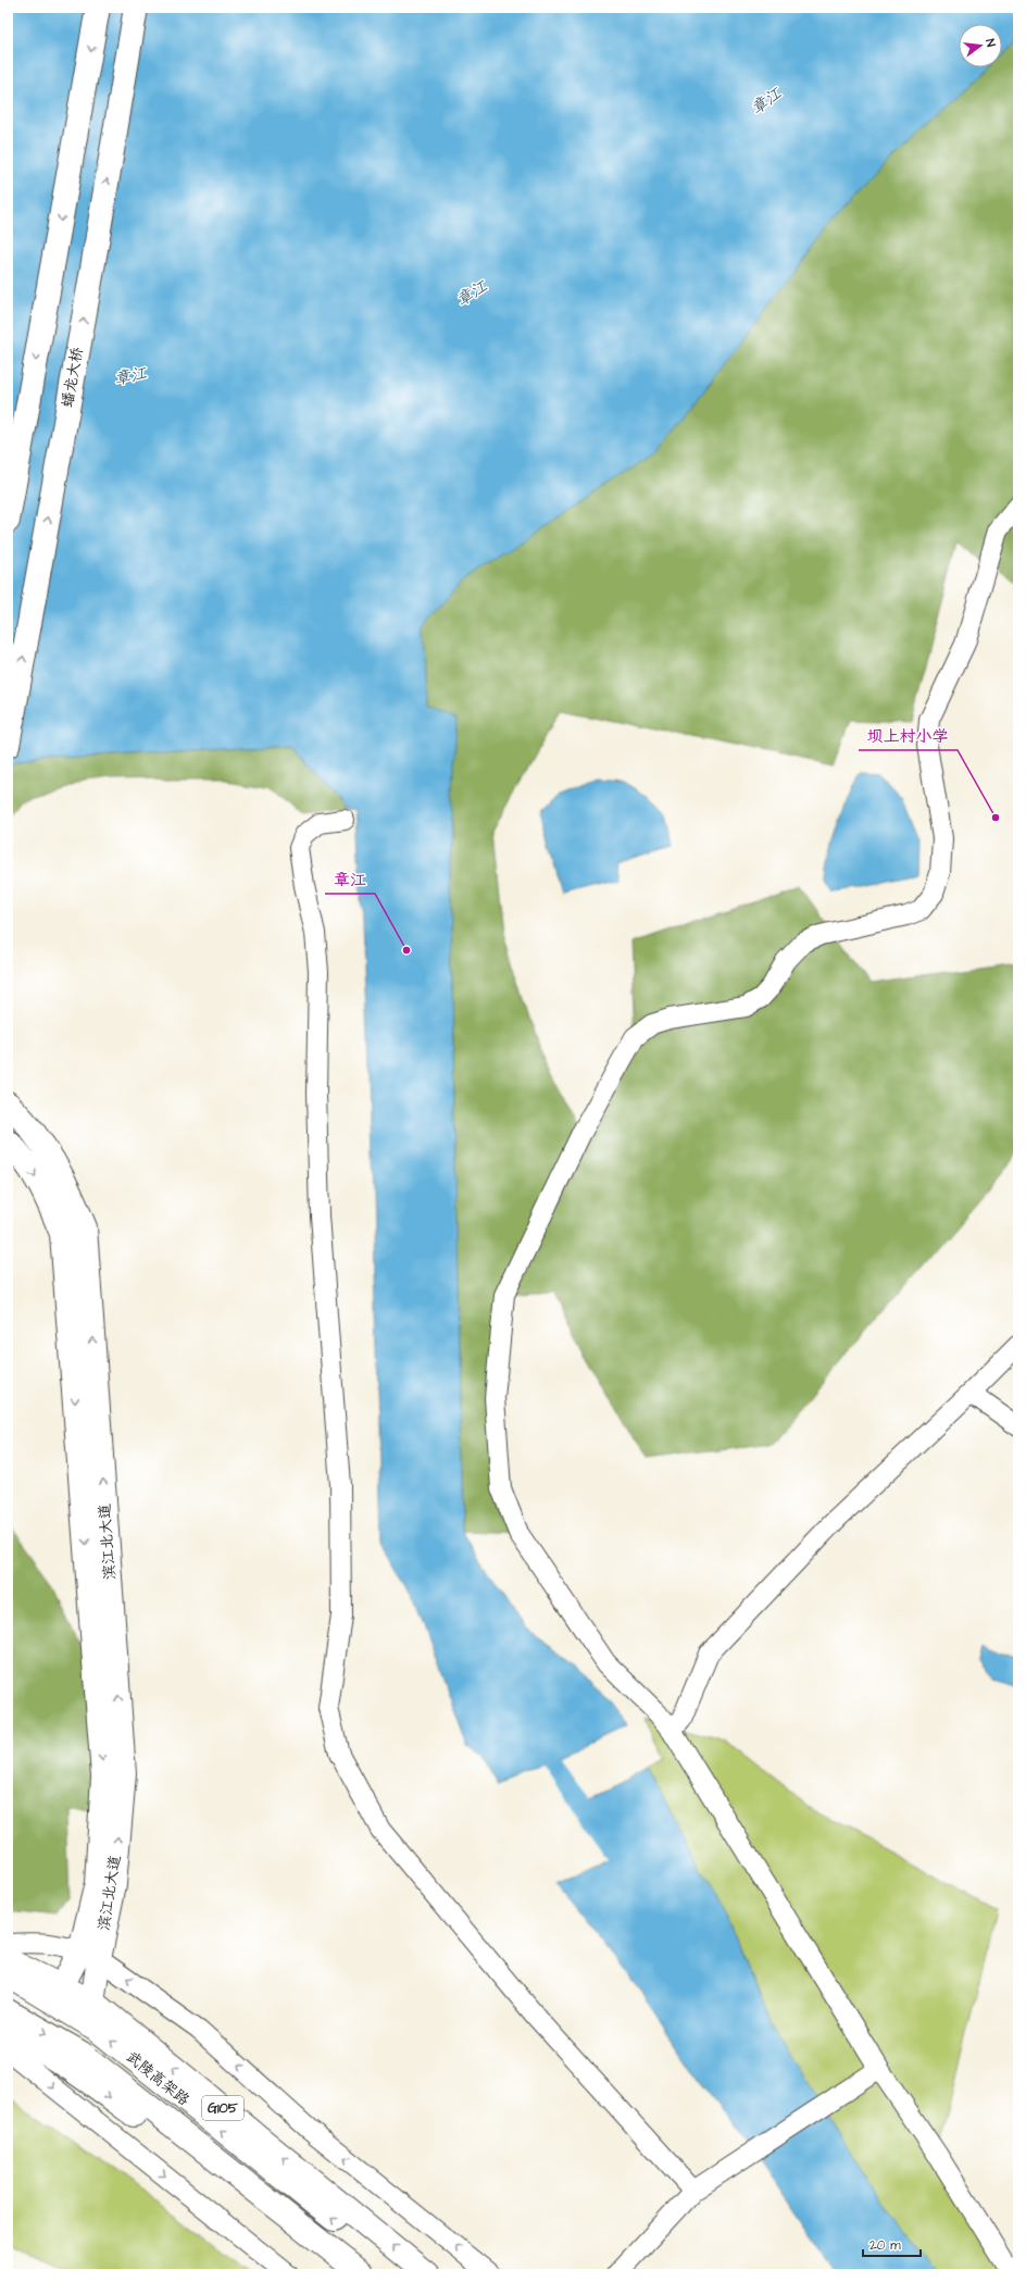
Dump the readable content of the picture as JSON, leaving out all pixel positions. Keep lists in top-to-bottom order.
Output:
{
  "streets": {
    "main road": [
      "蟠龙大桥",
      "滨江北大道",
      "武陵高架路",
      "G105"
    ]
  },
  "crossings": [
    ["滨江北大道", "G105"]
  ],
  "water": ["章江"],
  "places": ["坝上村小学", "章江"],
  "scale_bar": "20 m",
  "north": "right"
}
